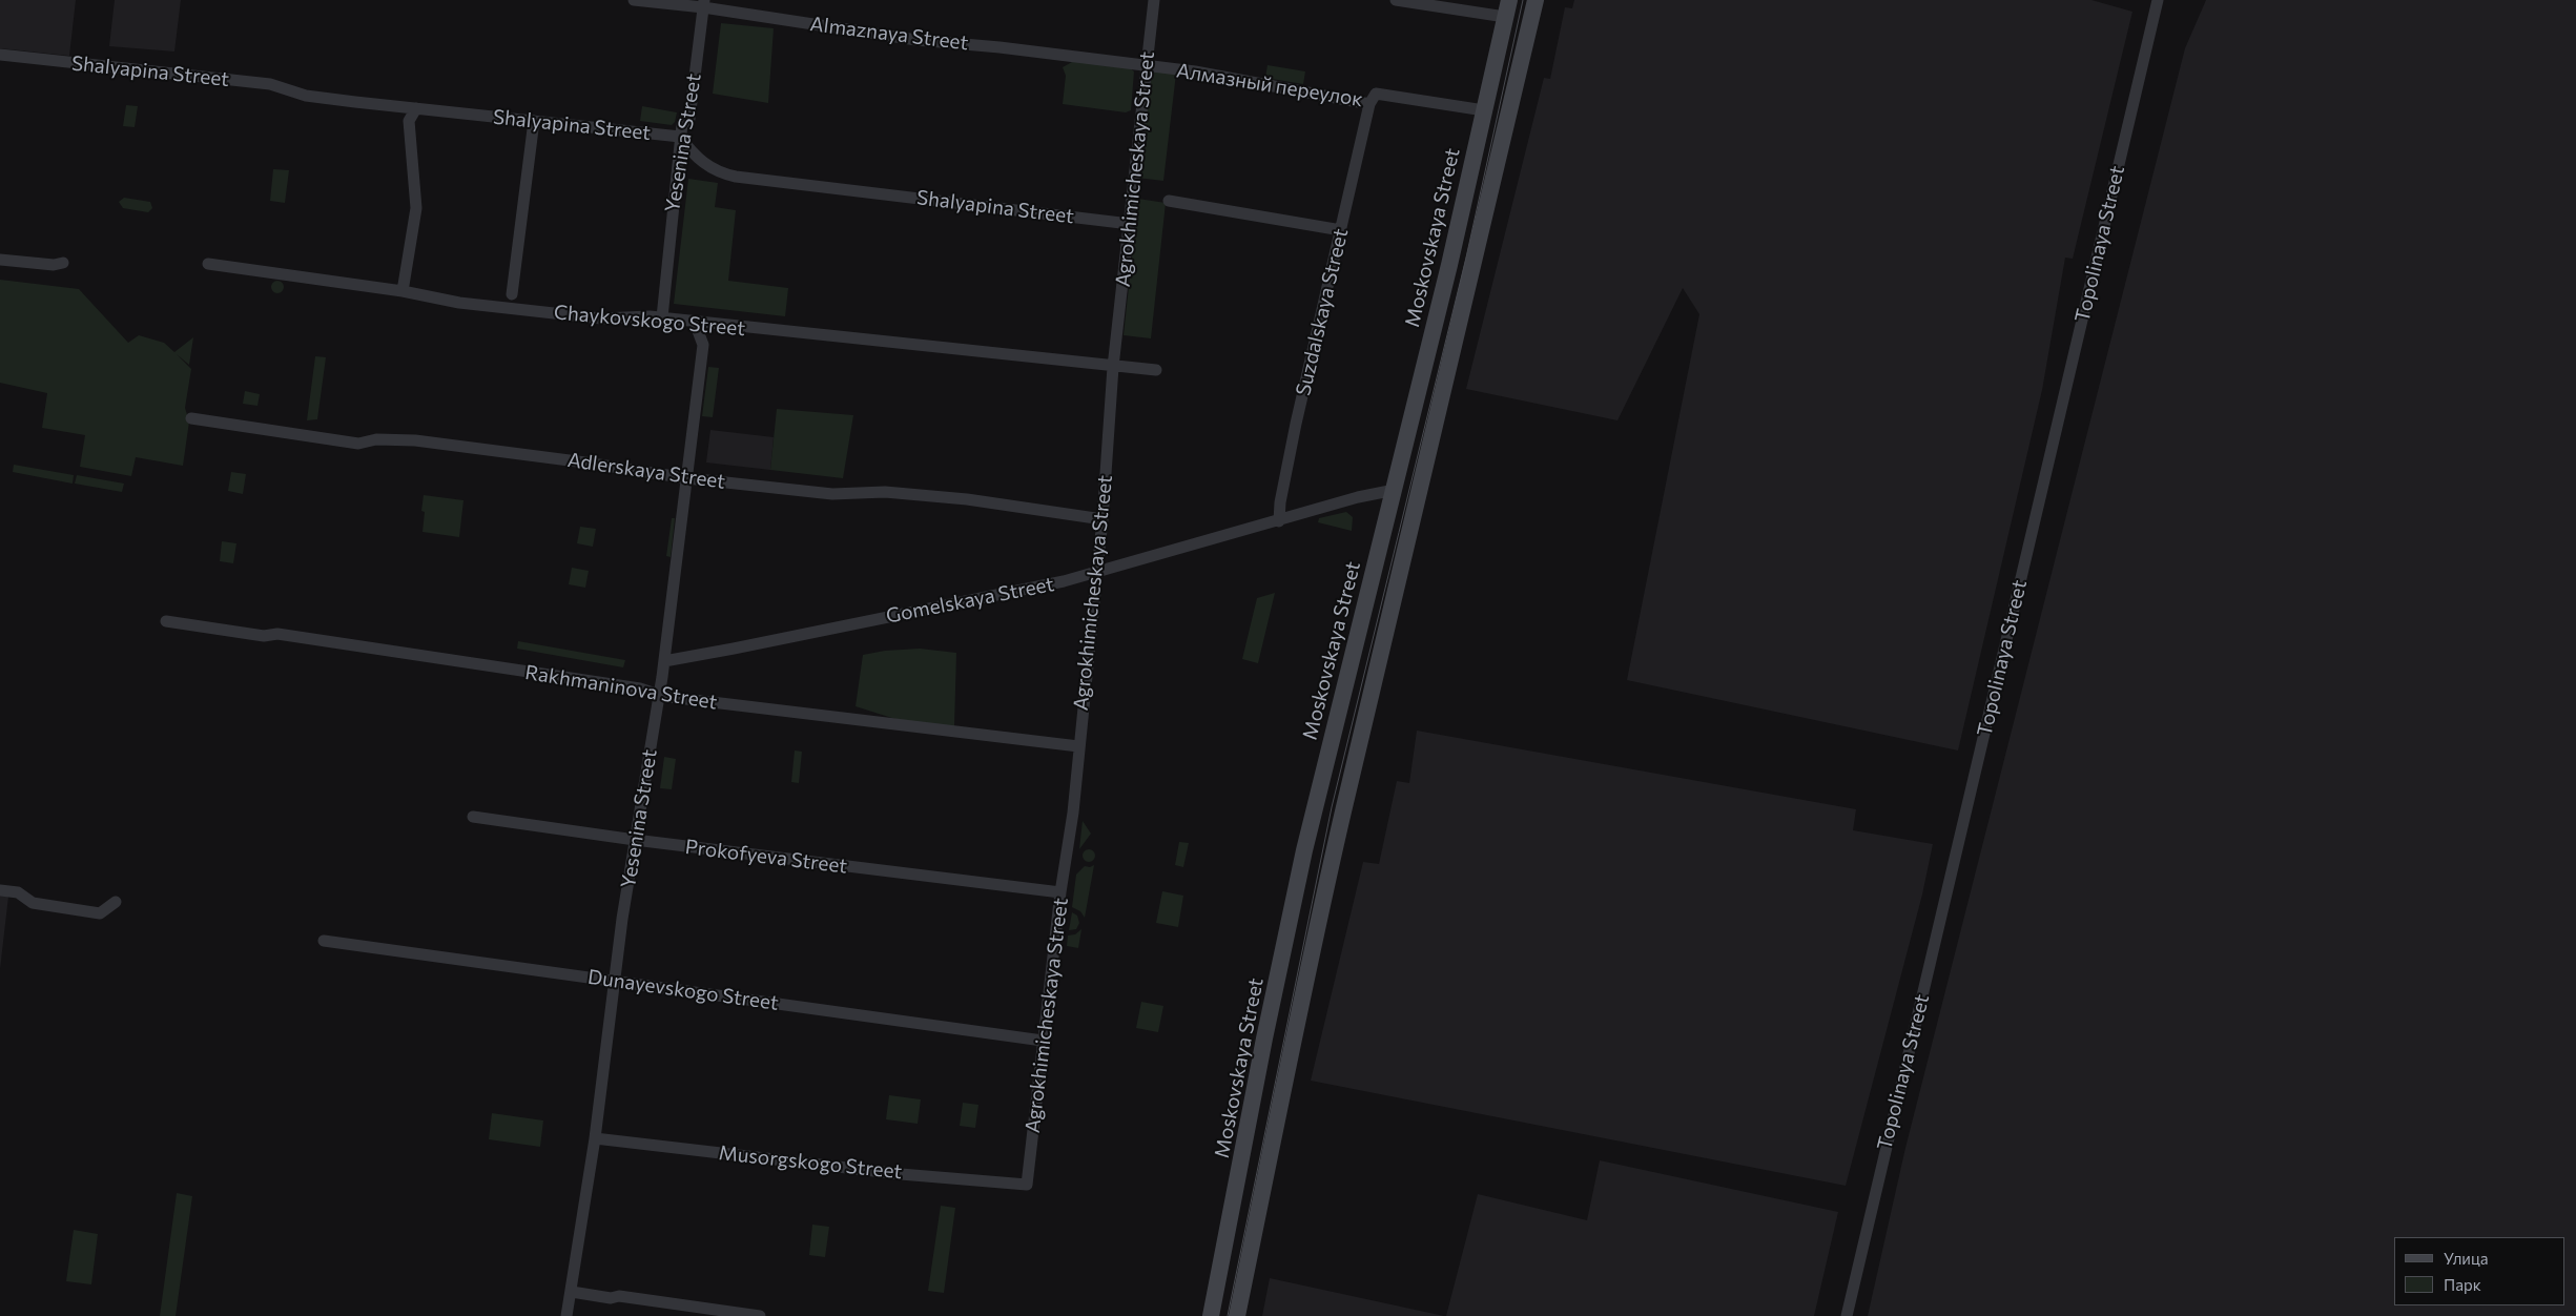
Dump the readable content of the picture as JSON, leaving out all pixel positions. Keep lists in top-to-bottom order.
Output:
{
  "streets": {
    "street": [
      "Almaznaya Street",
      "Shalyapina Street",
      "Алмазный переулок",
      "Yesenina Street",
      "Agrokhimicheskaya Street",
      "Moskovskaya Street",
      "Topolinaya Street",
      "Suzdalskaya Street",
      "Chaykovskogo Street",
      "Adlerskaya Street",
      "Gomelskaya Street",
      "Rakhmaninova Street",
      "Prokofyeva Street",
      "Dunayevskogo Street",
      "Musorgskogo Street"
    ]
  },
  "crossings": [
    ["Almaznaya Street", "Алмазный переулок"],
    ["Almaznaya Street", "Yesenina Street"],
    ["Almaznaya Street", "Agrokhimicheskaya Street"],
    ["Shalyapina Street", "Yesenina Street"],
    ["Shalyapina Street", "Agrokhimicheskaya Street"],
    ["Алмазный переулок", "Agrokhimicheskaya Street"],
    ["Алмазный переулок", "Moskovskaya Street"],
    ["Алмазный переулок", "Suzdalskaya Street"],
    ["Yesenina Street", "Chaykovskogo Street"],
    ["Yesenina Street", "Adlerskaya Street"],
    ["Yesenina Street", "Gomelskaya Street"],
    ["Yesenina Street", "Rakhmaninova Street"],
    ["Yesenina Street", "Prokofyeva Street"],
    ["Yesenina Street", "Dunayevskogo Street"],
    ["Yesenina Street", "Musorgskogo Street"],
    ["Agrokhimicheskaya Street", "Chaykovskogo Street"],
    ["Agrokhimicheskaya Street", "Adlerskaya Street"],
    ["Agrokhimicheskaya Street", "Gomelskaya Street"],
    ["Agrokhimicheskaya Street", "Rakhmaninova Street"],
    ["Agrokhimicheskaya Street", "Prokofyeva Street"],
    ["Agrokhimicheskaya Street", "Dunayevskogo Street"],
    ["Agrokhimicheskaya Street", "Musorgskogo Street"],
    ["Moskovskaya Street", "Gomelskaya Street"],
    ["Suzdalskaya Street", "Gomelskaya Street"]
  ],
  "legend": ["Улица", "Парк"]
}
